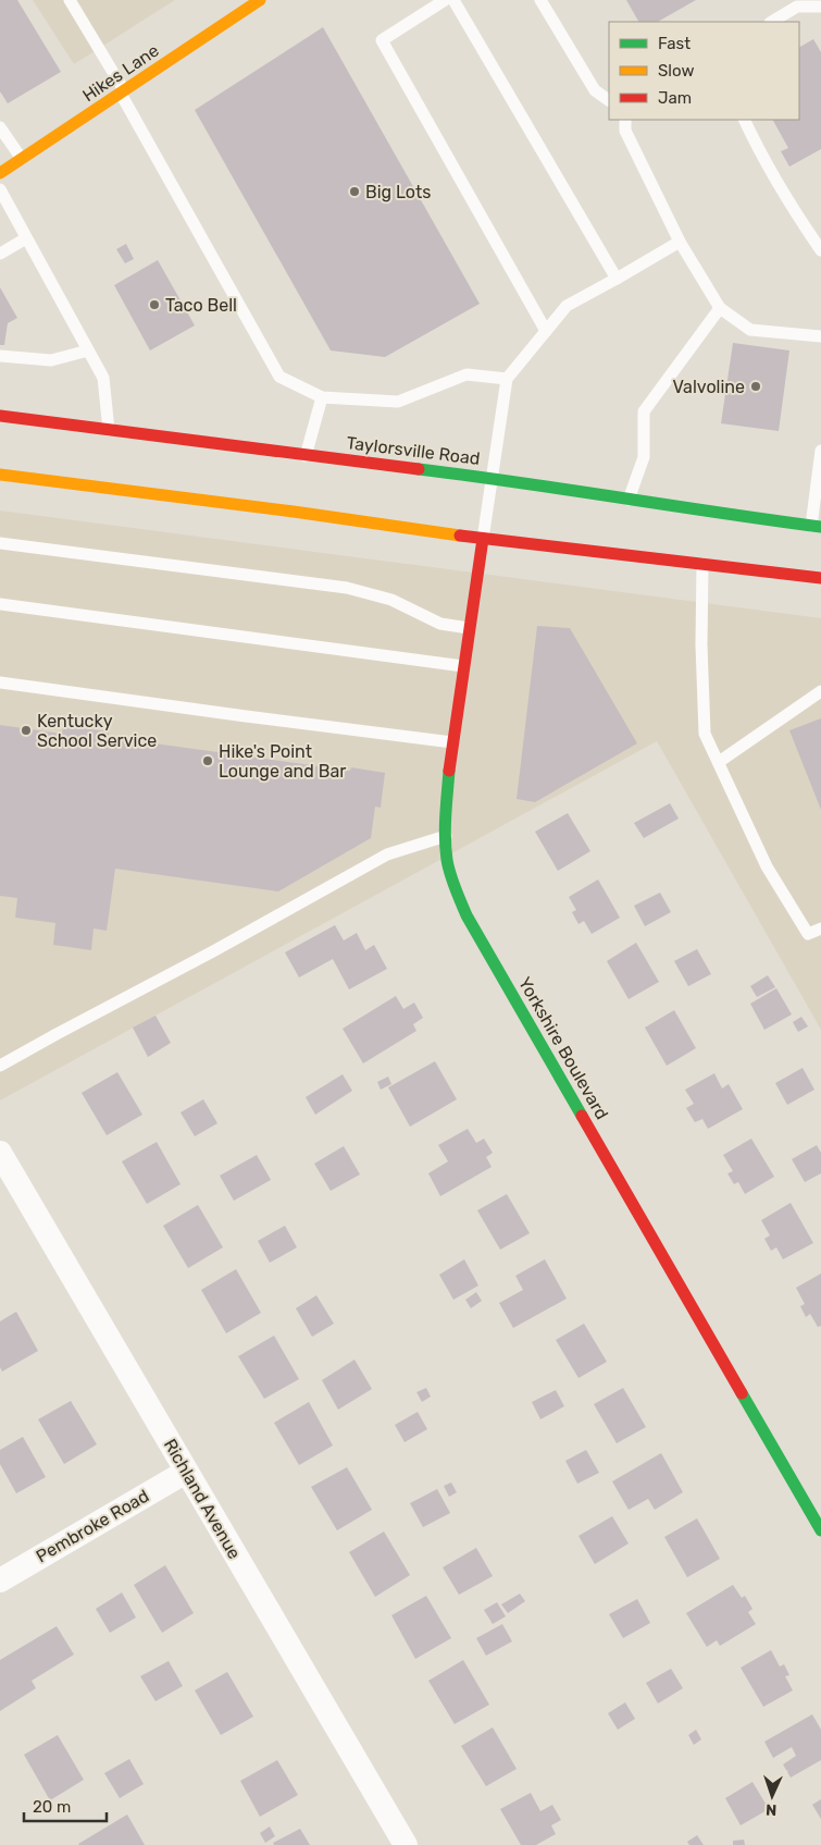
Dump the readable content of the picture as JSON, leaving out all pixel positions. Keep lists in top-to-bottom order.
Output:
{
  "streets": {
    "main road": ["Hikes Lane", "Taylorsville Road", "Yorkshire Boulevard"],
    "street": ["Richland Avenue", "Pembroke Road"]
  },
  "crossings": [
    ["Richland Avenue", "Pembroke Road"]
  ],
  "places": [
    "Big Lots",
    "Taco Bell",
    "Valvoline",
    "Kentucky School Service",
    "Hike's Point Lounge and Bar"
  ],
  "legend": ["Fast", "Slow", "Jam"],
  "scale_bar": "20 m",
  "north": "bottom"
}
